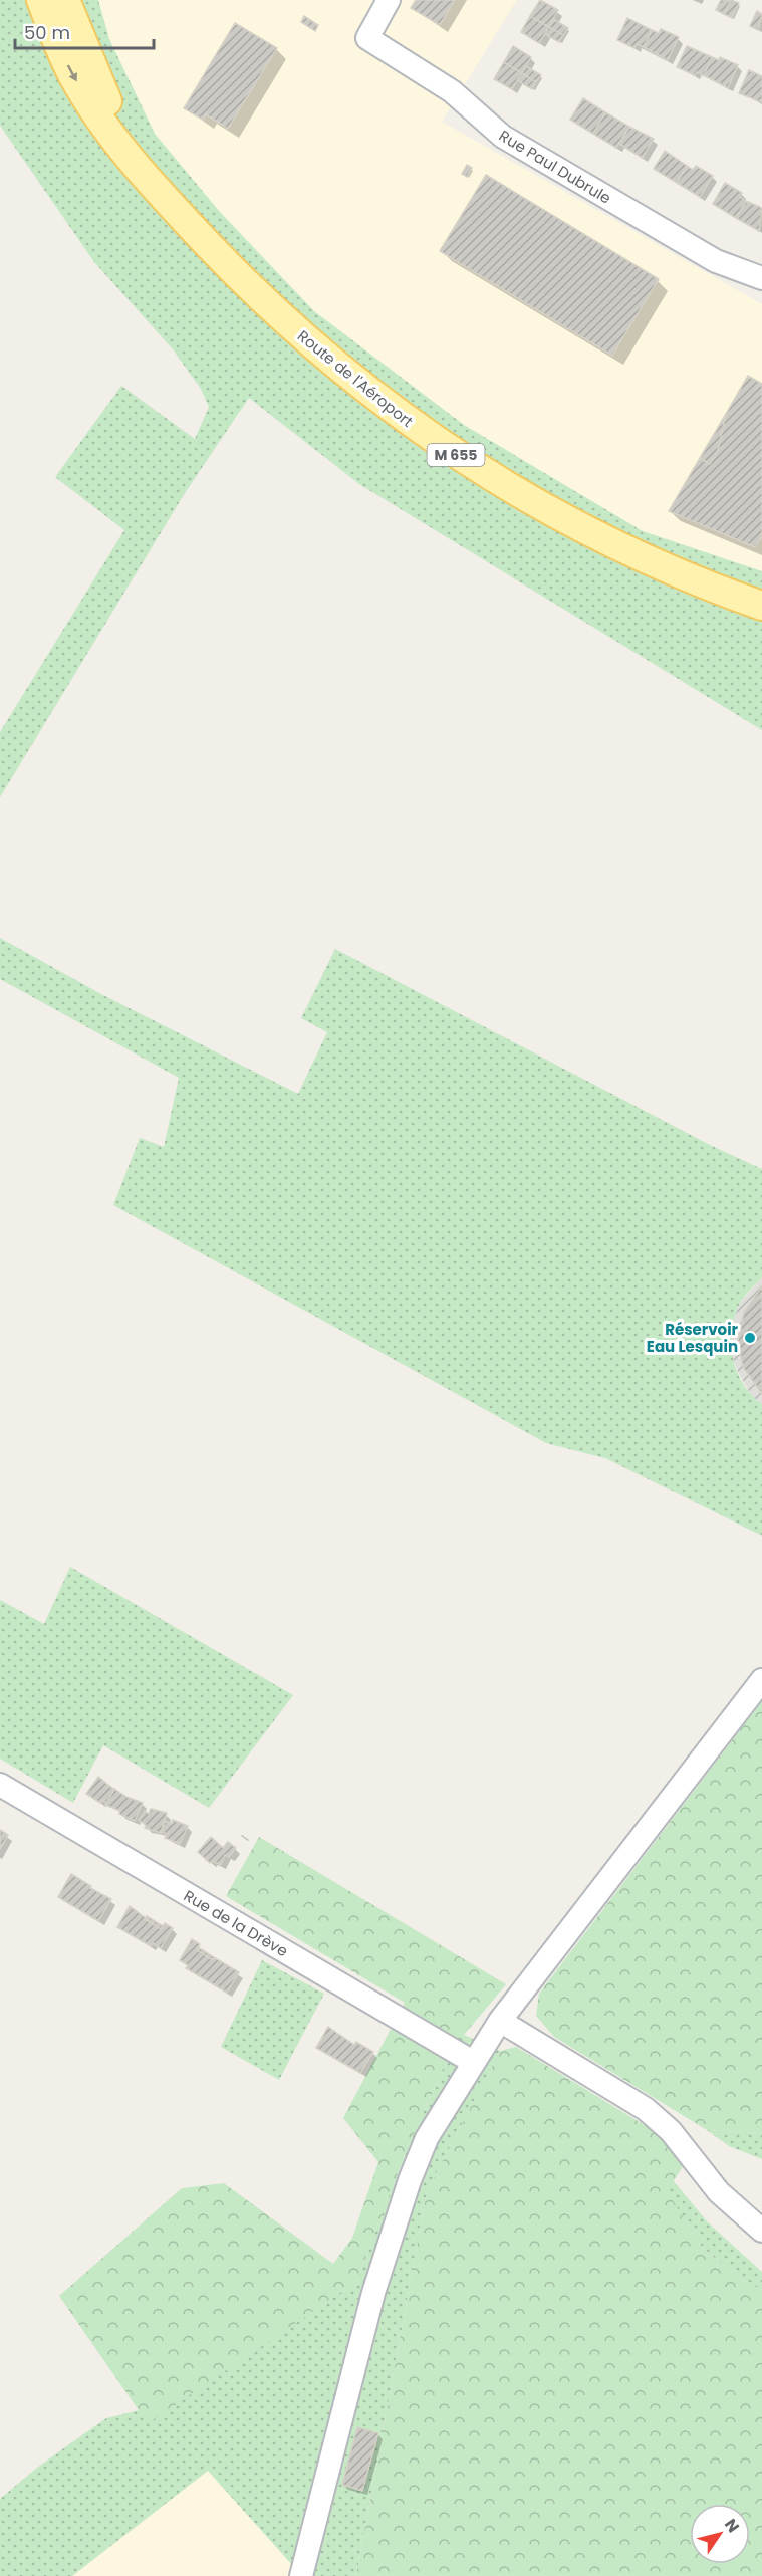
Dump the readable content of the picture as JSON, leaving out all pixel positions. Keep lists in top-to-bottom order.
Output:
{
  "streets": {
    "main road": ["Route de l'Aéroport", "M 655"],
    "street": ["Rue Paul Dubrule", "Rue de la Drève"]
  },
  "places": ["Réservoir Eau Lesquin"],
  "scale_bar": "50 m",
  "north": "top right"
}
